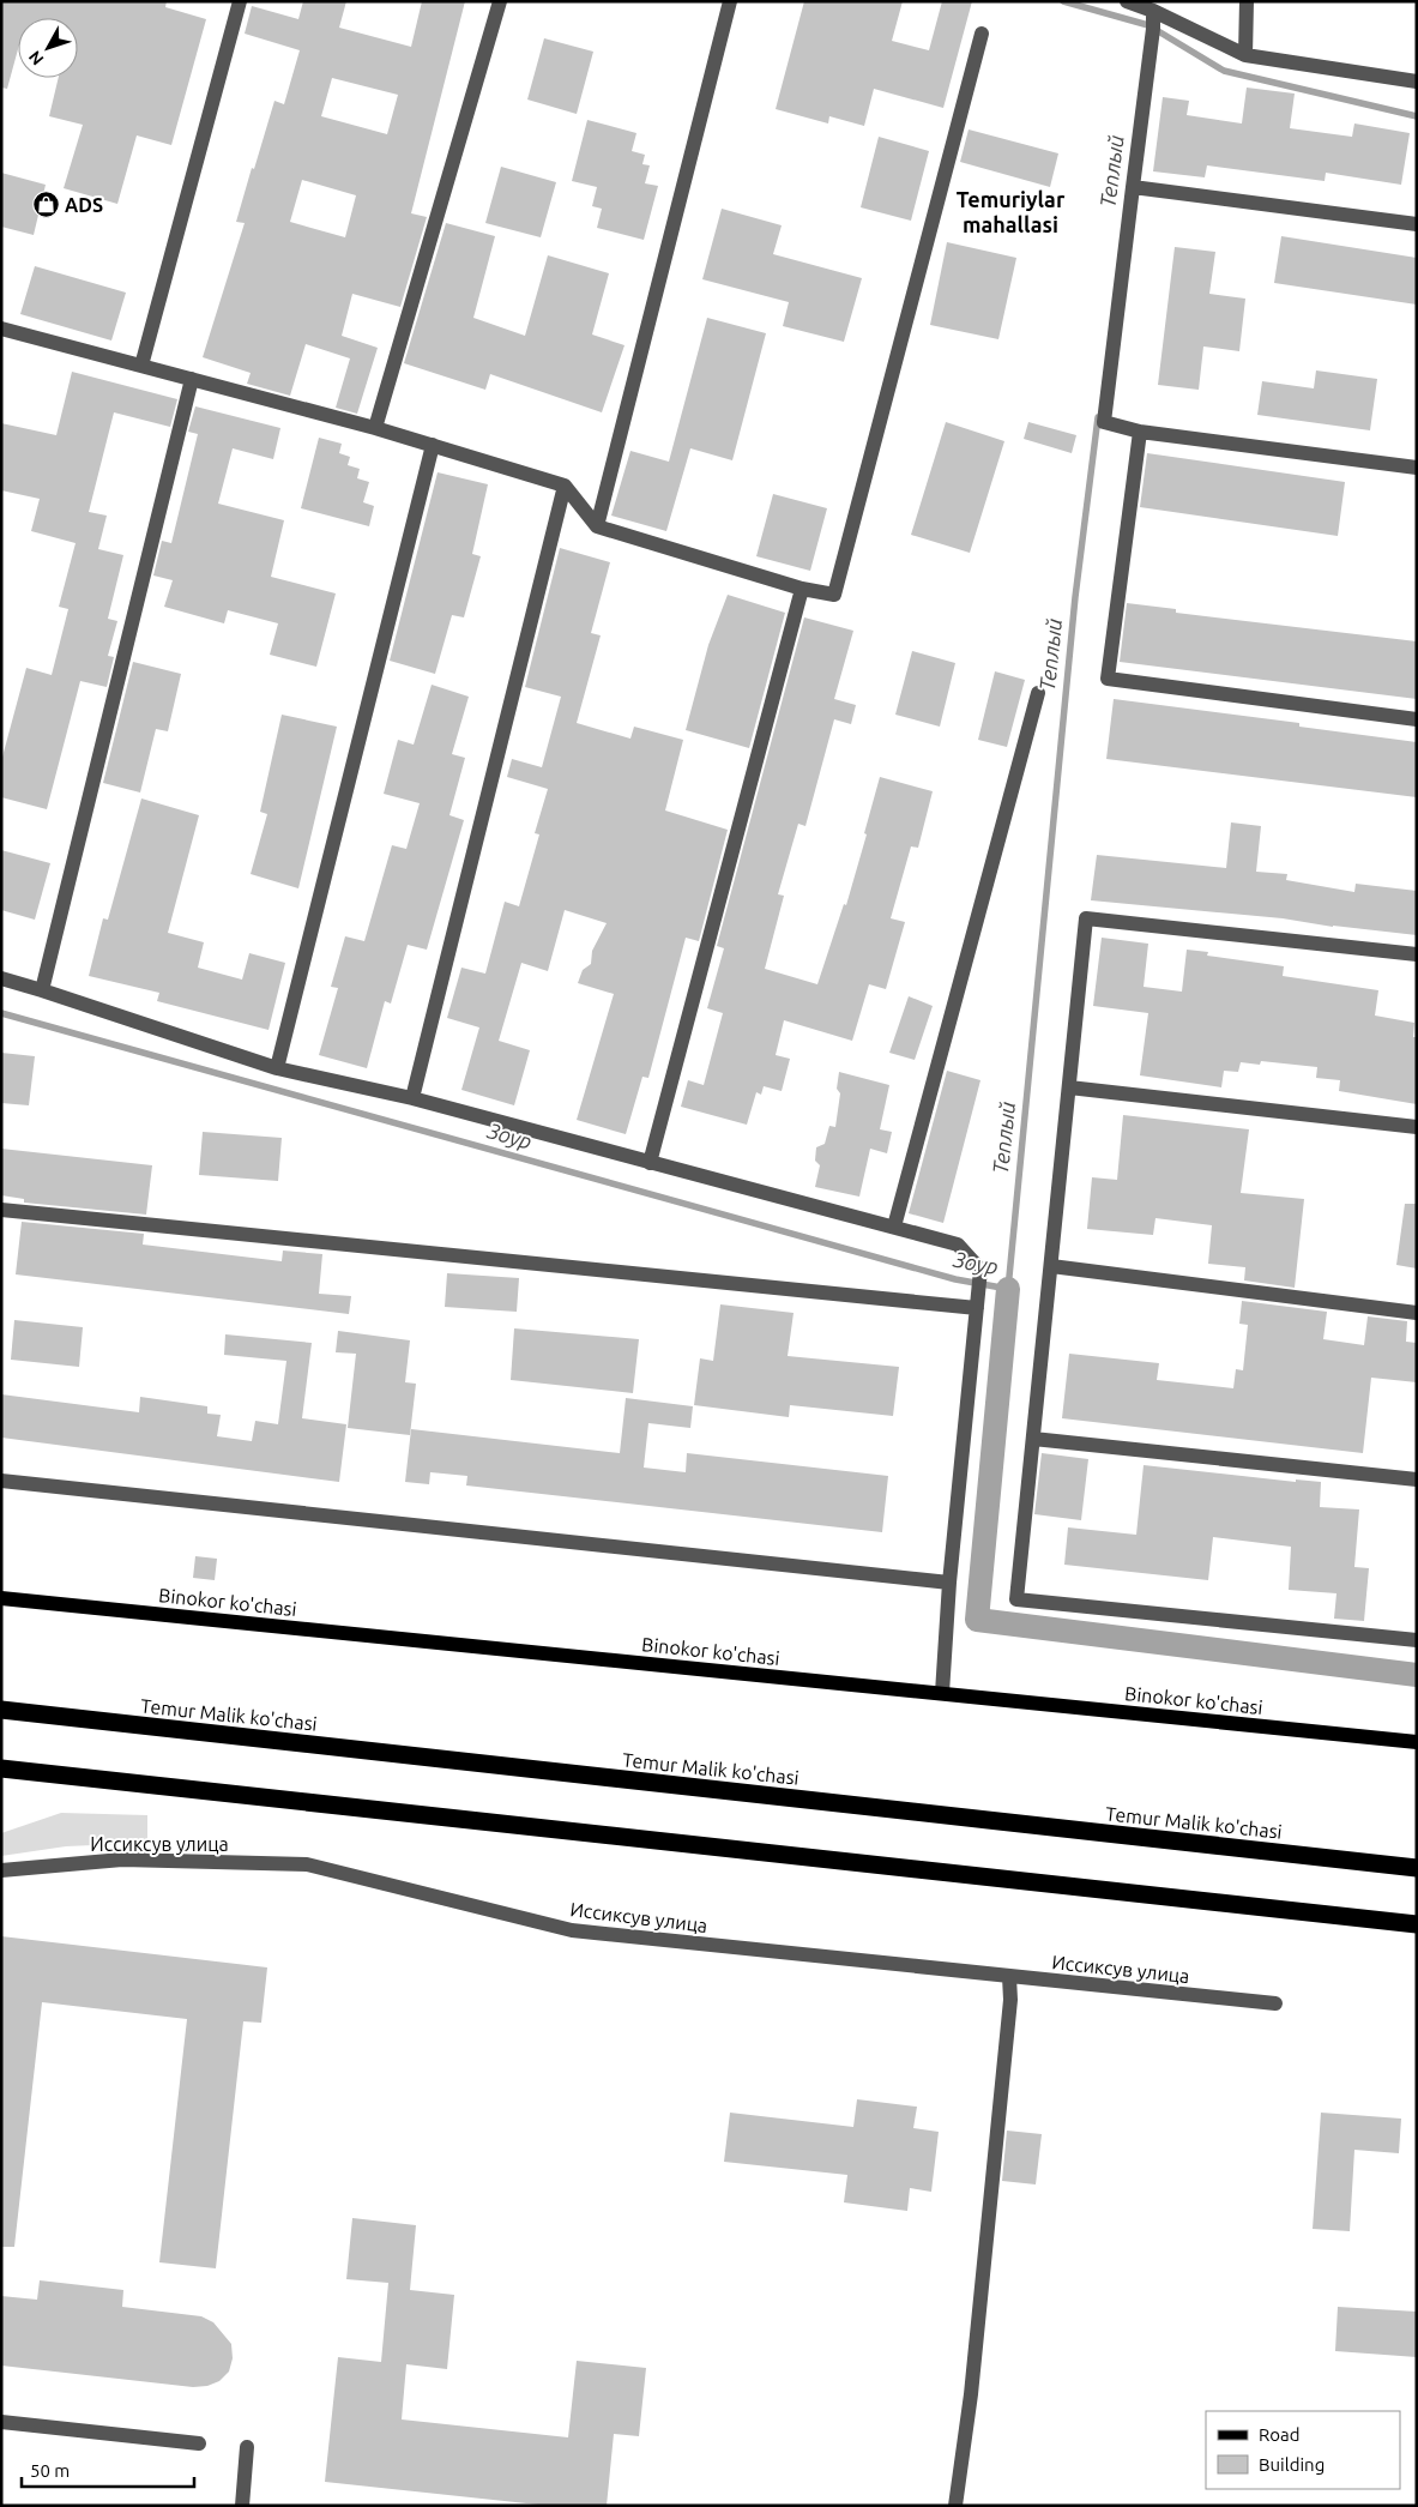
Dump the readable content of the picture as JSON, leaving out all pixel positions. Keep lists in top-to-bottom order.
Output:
{
  "streets": {
    "highway": ["Temur Malik ko'chasi"],
    "main road": ["Binokor ko'chasi"],
    "street": ["Иссиксув улица"]
  },
  "districts": ["Temuriylar mahallasi"],
  "water": ["Теплый", "Зоур"],
  "places": {
    "shop": ["ADS"]
  },
  "legend": ["Road", "Building"],
  "scale_bar": "50 m",
  "north": "bottom left"
}
